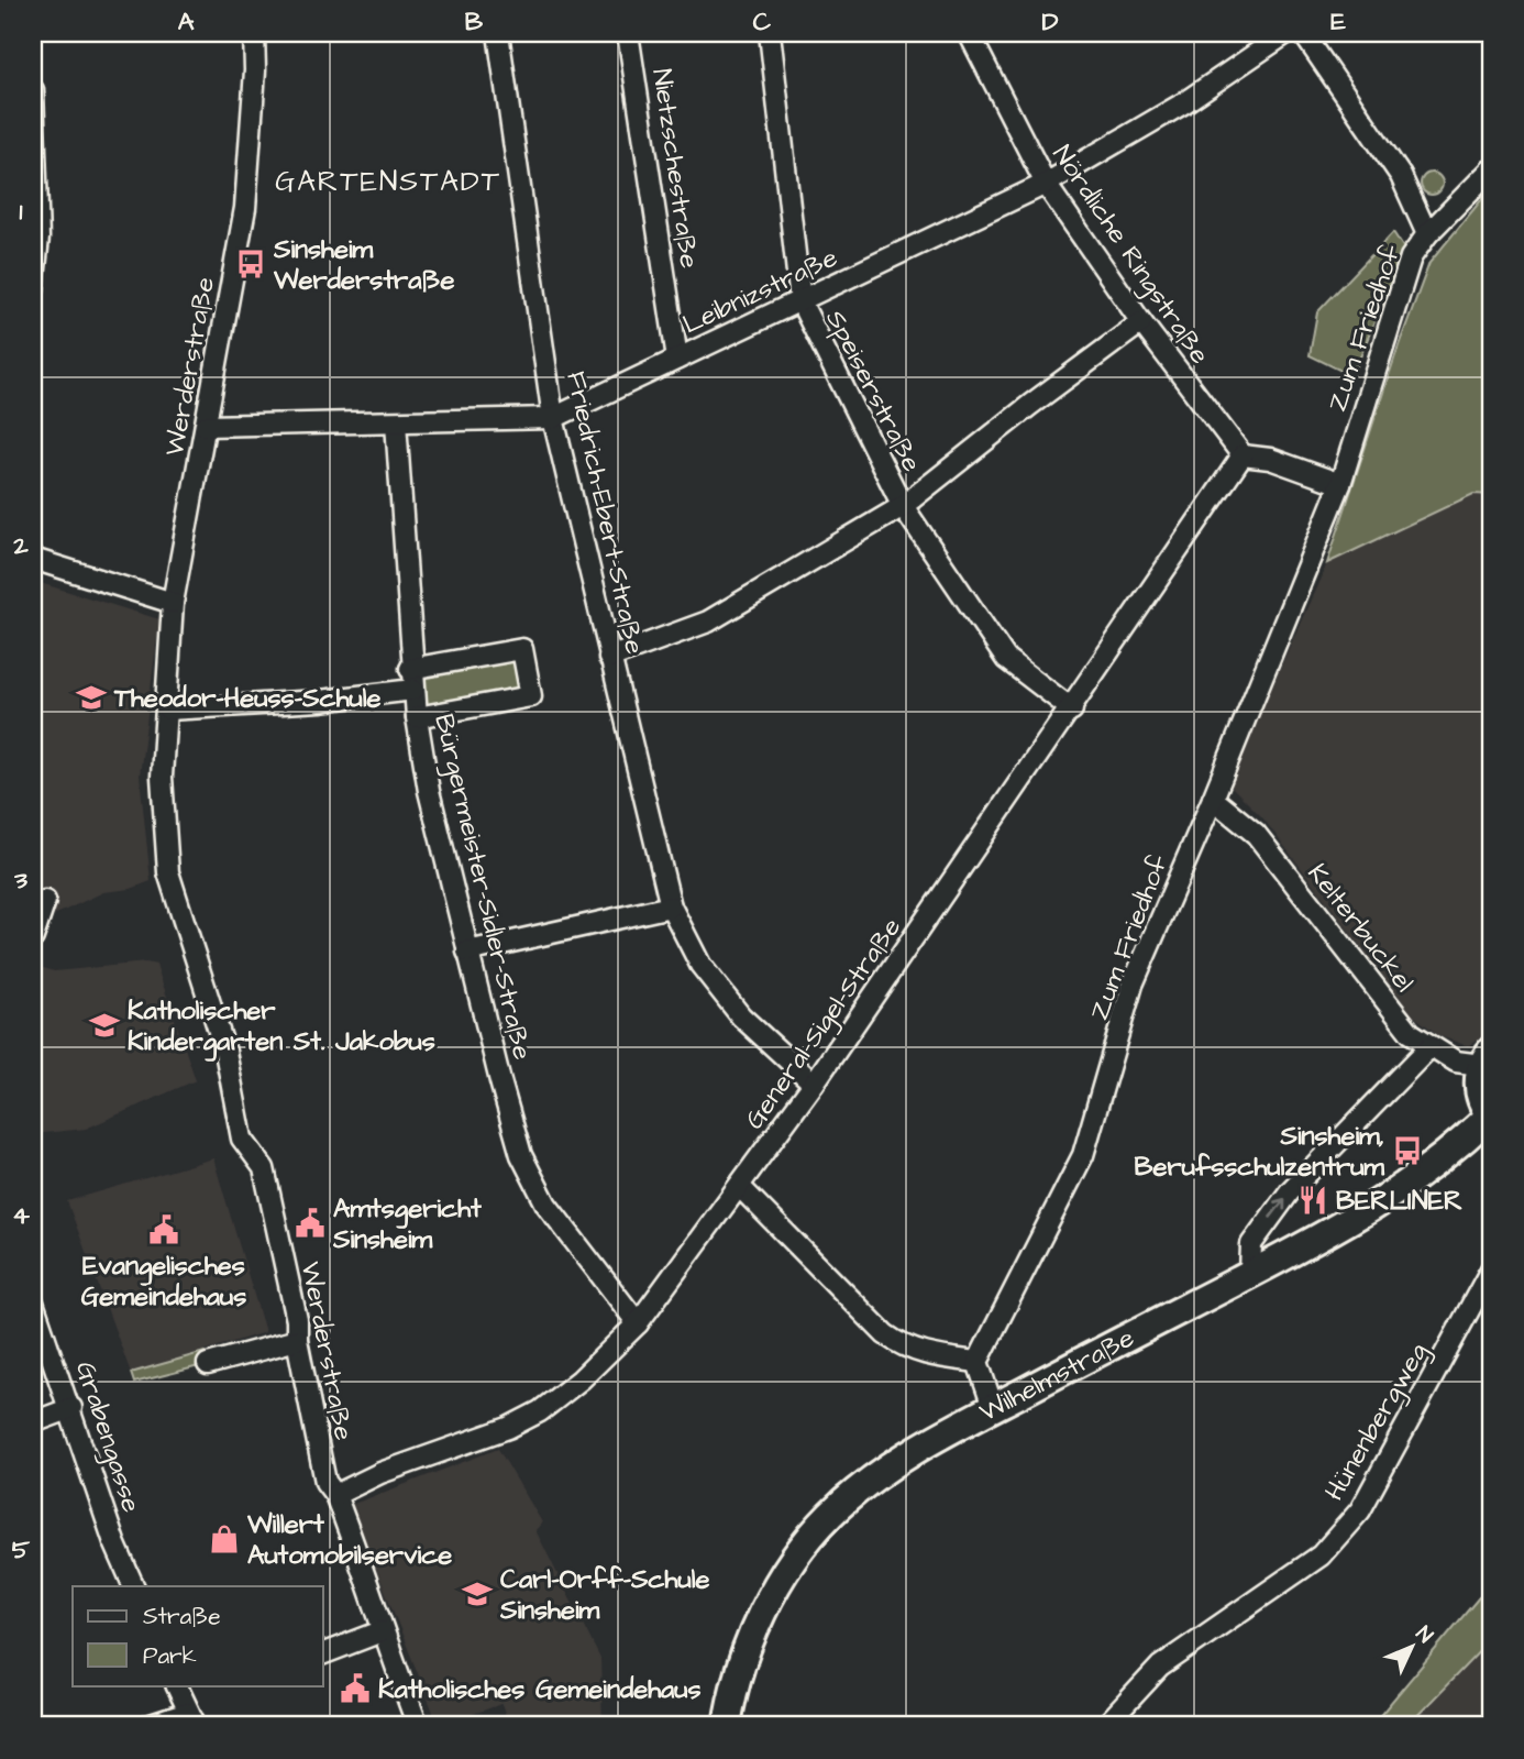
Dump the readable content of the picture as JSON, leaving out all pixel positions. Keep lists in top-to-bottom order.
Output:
{
  "streets": {
    "main road": ["Wilhelmstraße"],
    "street": [
      "Nietzschestraße",
      "Nördliche Ringstraße",
      "Leibnizstraße",
      "Zum Friedhof",
      "Werderstraße",
      "Speiserstraße",
      "Friedrich-Ebert-Straße",
      "Bürgermeister-Sidler-Straße",
      "Kelterbuckel",
      "General-Sigel-Straße",
      "Hünenbergweg",
      "Grabengasse"
    ]
  },
  "crossings": [
    ["Nietzschestraße", "Leibnizstraße"],
    ["Nördliche Ringstraße", "Leibnizstraße"],
    ["Nördliche Ringstraße", "General-Sigel-Straße"],
    ["Leibnizstraße", "Werderstraße"],
    ["Leibnizstraße", "Speiserstraße"],
    ["Leibnizstraße", "Friedrich-Ebert-Straße"],
    ["Leibnizstraße", "Bürgermeister-Sidler-Straße"],
    ["Zum Friedhof", "Kelterbuckel"],
    ["Werderstraße", "General-Sigel-Straße"],
    ["Speiserstraße", "General-Sigel-Straße"],
    ["Friedrich-Ebert-Straße", "General-Sigel-Straße"],
    ["Bürgermeister-Sidler-Straße", "General-Sigel-Straße"],
    ["Kelterbuckel", "Wilhelmstraße"]
  ],
  "districts": ["GARTENSTADT"],
  "places": {
    "bus stop": ["Sinsheim Werderstraße", "Sinsheim, Berufsschulzentrum"],
    "school or university": ["Theodor-Heuss-Schule", "Katholischer Kindergarten St. Jakobus", "Carl-Orff-Schule Sinsheim"],
    "restaurant": ["BERLINER"],
    "public building": ["Amtsgericht Sinsheim", "Evangelisches Gemeindehaus", "Katholisches Gemeindehaus"],
    "shop": ["Willert Automobilservice"]
  },
  "legend": ["Straße", "Park"],
  "north": "top right",
  "grid": {
    "columns": [
      "A",
      "B",
      "C",
      "D",
      "E"
    ],
    "rows": [
      "1",
      "2",
      "3",
      "4",
      "5"
    ]
  }
}
